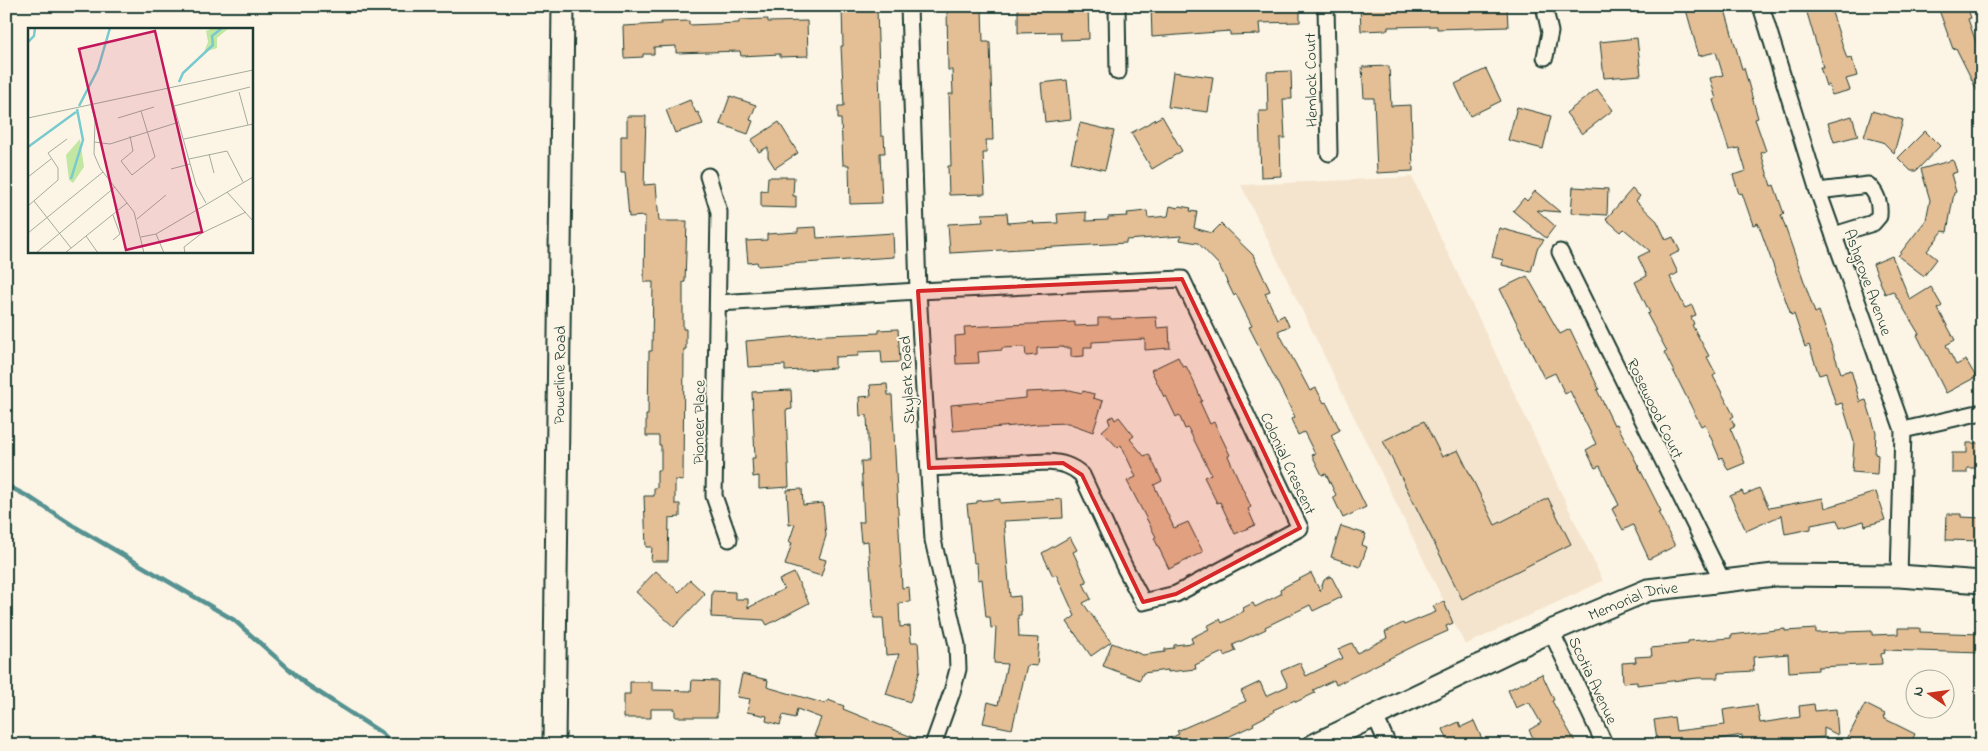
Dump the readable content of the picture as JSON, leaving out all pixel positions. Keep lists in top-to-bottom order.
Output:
{
  "streets": {
    "main road": ["Powerline Road", "Memorial Drive"],
    "street": [
      "Hemlock Court",
      "Ashgrove Avenue",
      "Skylark Road",
      "Rosewood Court",
      "Pioneer Place",
      "Colonial Crescent",
      "Scotia Avenue"
    ]
  },
  "crossings": [
    ["Ashgrove Avenue", "Memorial Drive"],
    ["Skylark Road", "Colonial Crescent"],
    ["Rosewood Court", "Memorial Drive"],
    ["Memorial Drive", "Scotia Avenue"]
  ],
  "north": "left"
}
